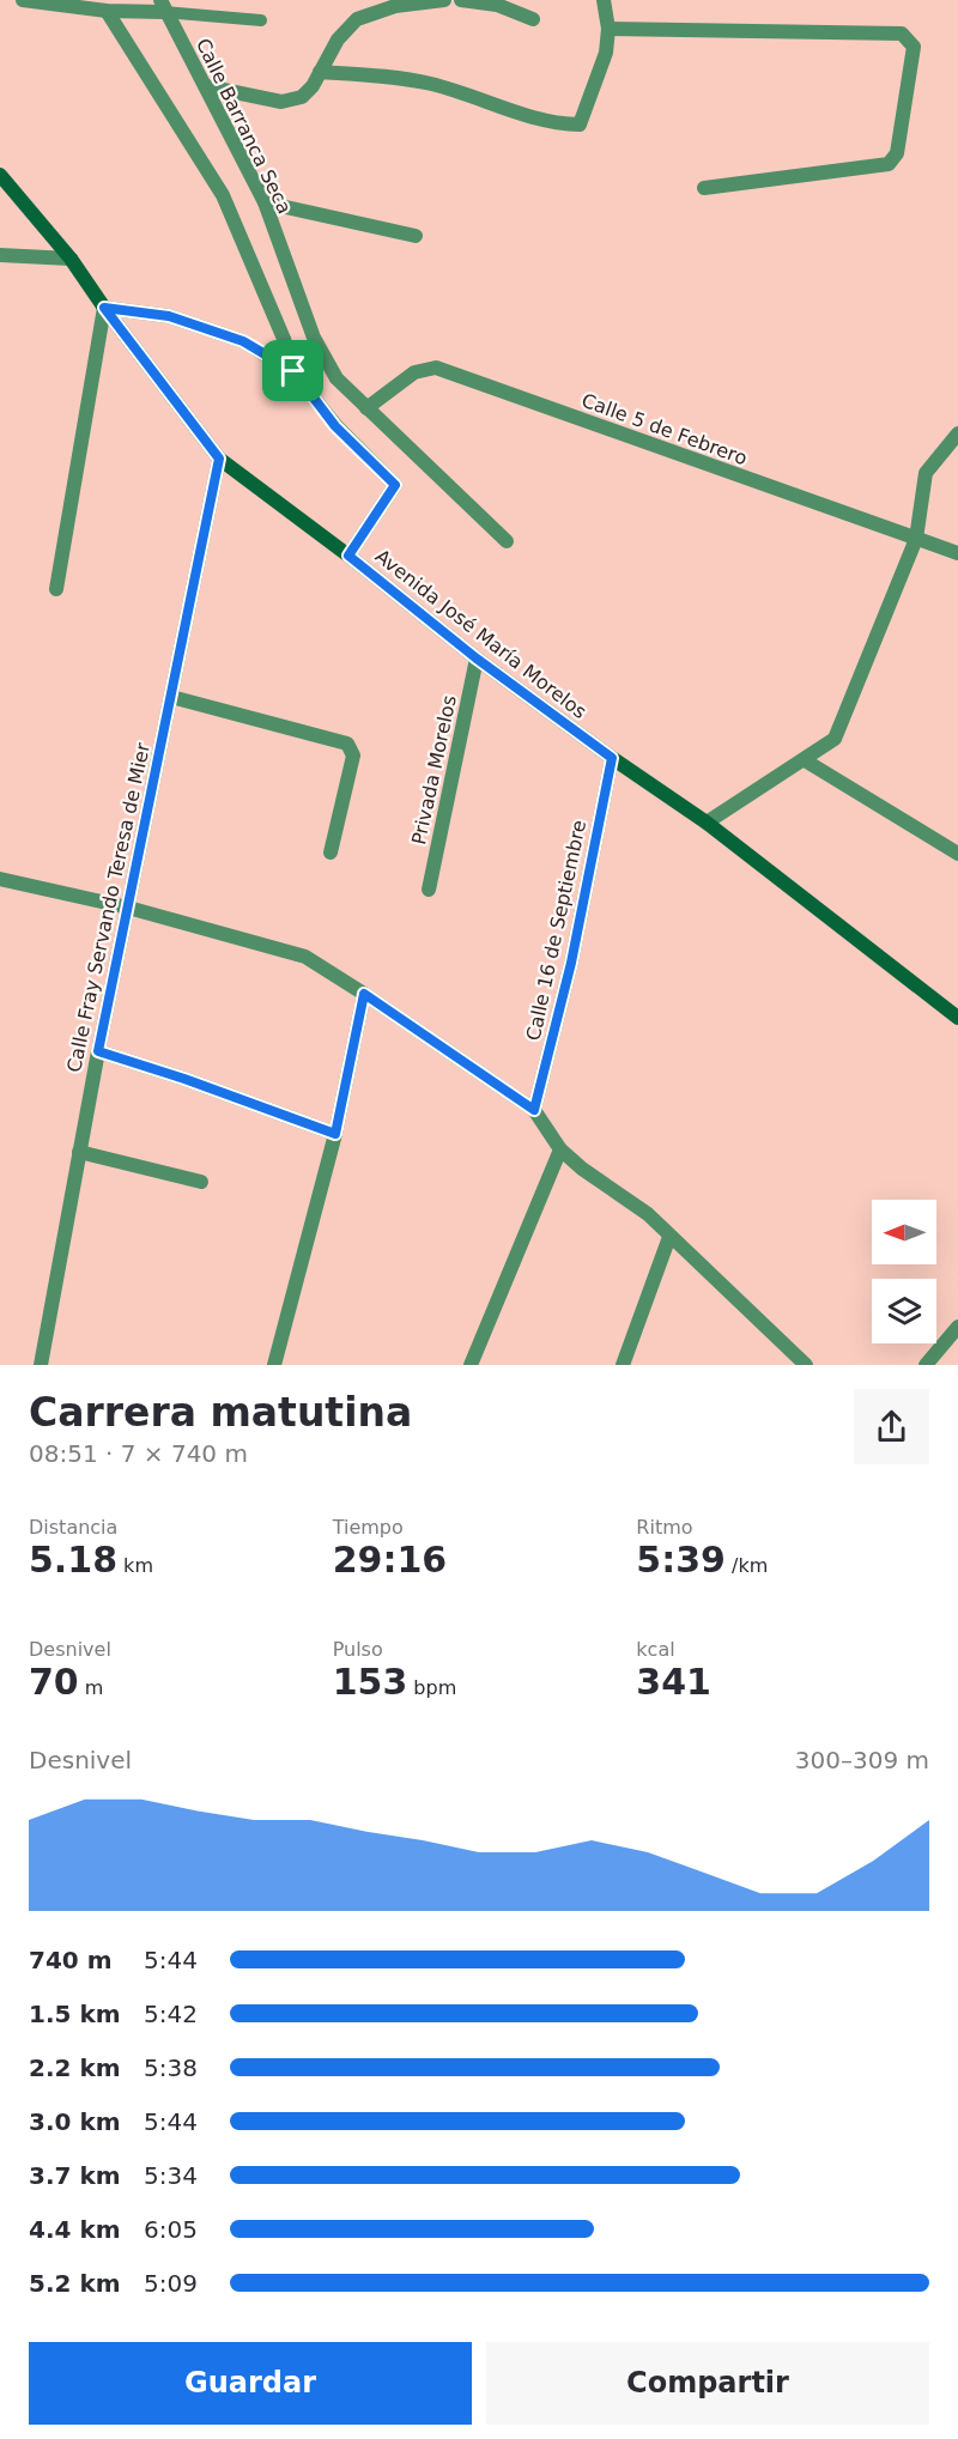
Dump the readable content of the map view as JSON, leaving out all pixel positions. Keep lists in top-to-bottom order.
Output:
{
  "streets": {
    "main road": ["Avenida José María Morelos"],
    "street": [
      "Calle Barranca Seca",
      "Calle 5 de Febrero",
      "Privada Morelos",
      "Calle Fray Servando Teresa de Mier",
      "Calle 16 de Septiembre"
    ]
  },
  "crossings": [
    ["Calle Barranca Seca", "Calle 5 de Febrero"],
    ["Avenida José María Morelos", "Privada Morelos"],
    ["Avenida José María Morelos", "Calle Fray Servando Teresa de Mier"],
    ["Avenida José María Morelos", "Calle 16 de Septiembre"]
  ],
  "north": "left",
  "page": {
    "heading": ["Carrera matutina", "08:51 · 7 × 740 m"],
    "stats": [
      ["Distancia", "5.18 km"],
      ["Tiempo", "29:16"],
      ["Ritmo", "5:39 /km"],
      ["Desnivel", "70 m"],
      ["Pulso", "153 bpm"],
      ["kcal", "341"]
    ],
    "chart": ["Desnivel", "300–309 m"],
    "list": [
      {
        "name": "740 m",
        "note": "5:44"
      },
      {
        "name": "1.5 km",
        "note": "5:42"
      },
      {
        "name": "2.2 km",
        "note": "5:38"
      },
      {
        "name": "3.0 km",
        "note": "5:44"
      },
      {
        "name": "3.7 km",
        "note": "5:34"
      },
      {
        "name": "4.4 km",
        "note": "6:05"
      },
      {
        "name": "5.2 km",
        "note": "5:09"
      }
    ],
    "buttons": ["Guardar", "Compartir"]
  }
}
